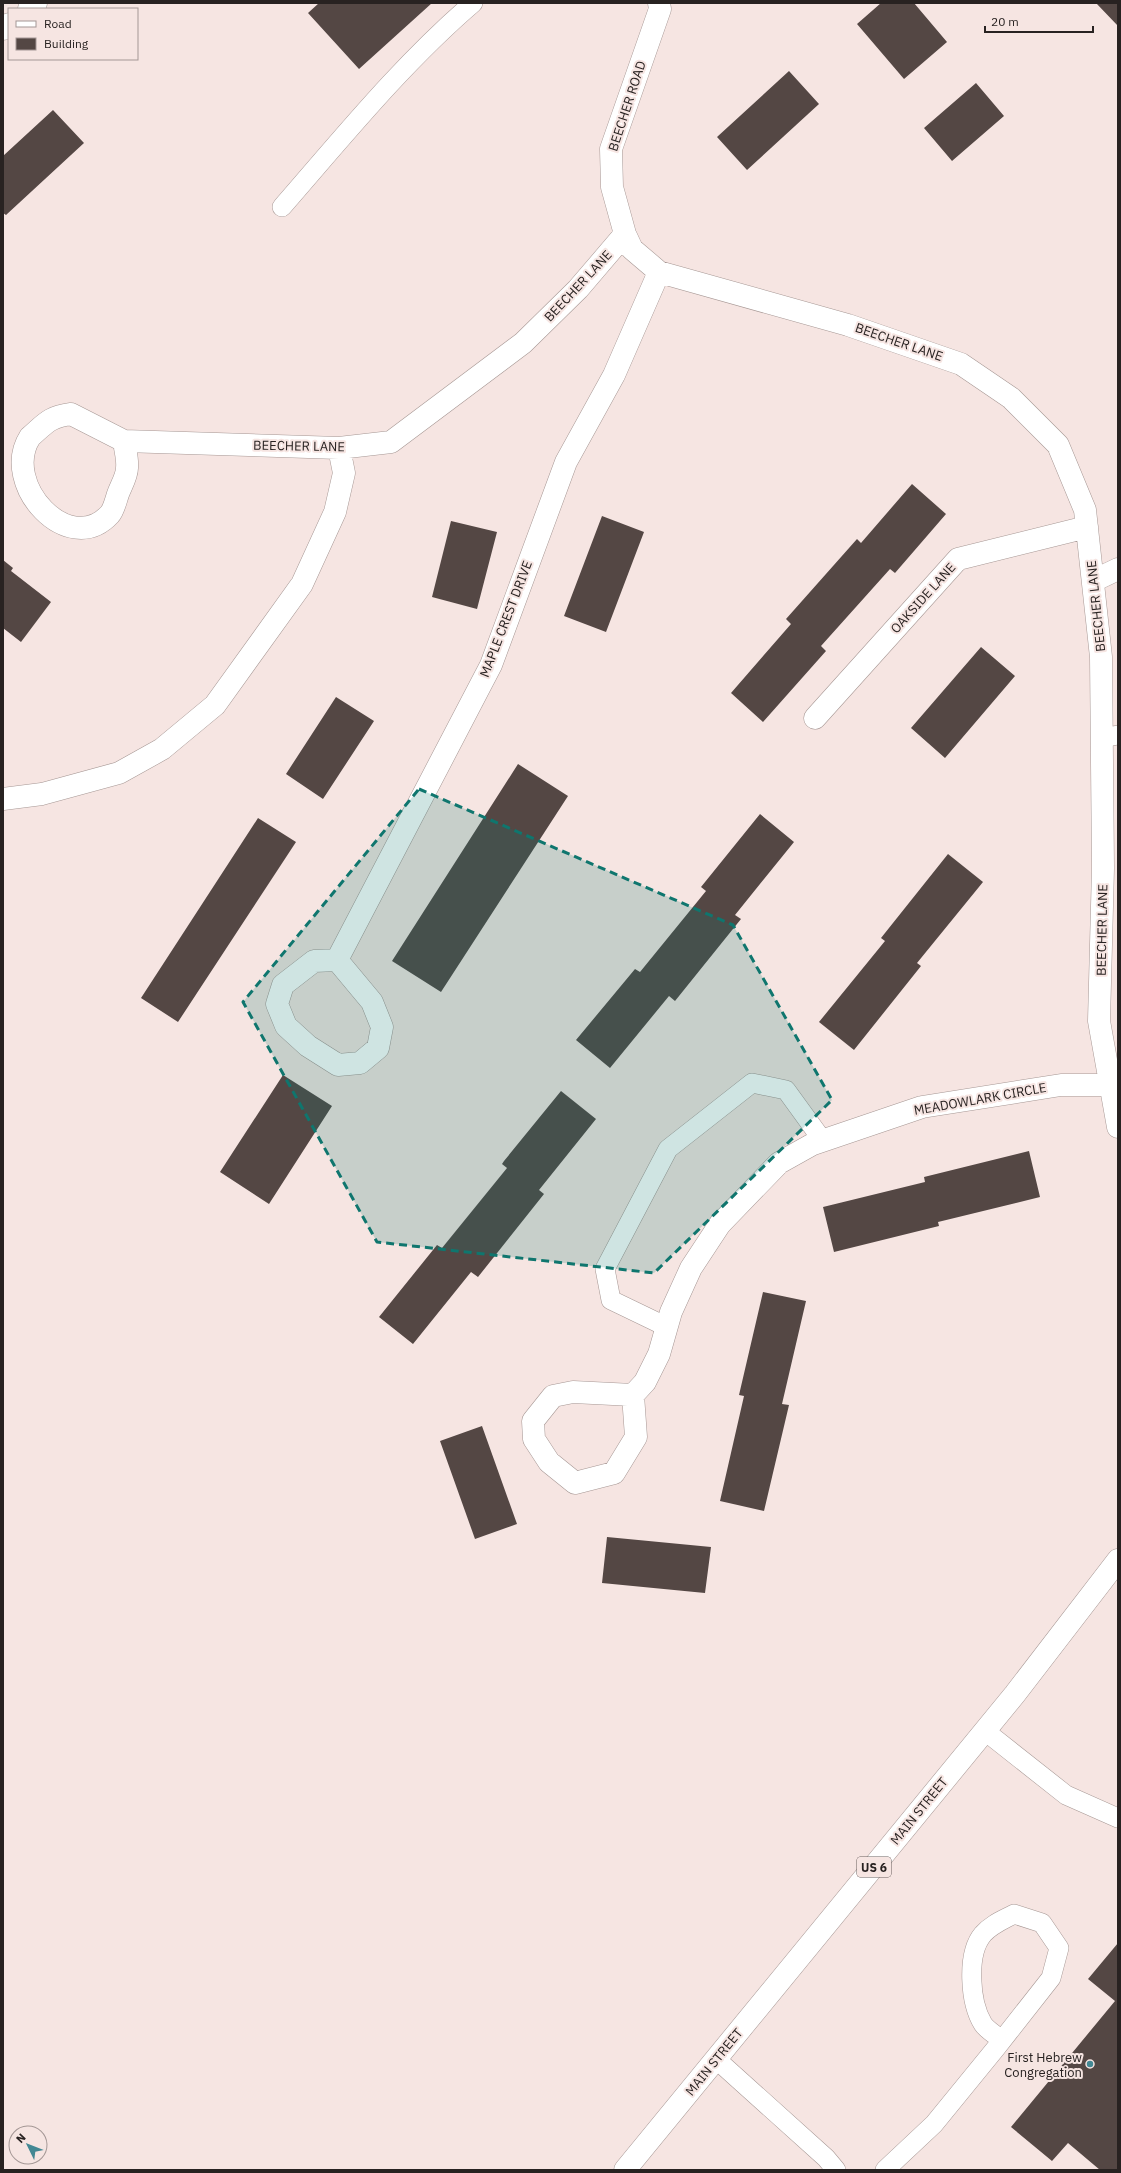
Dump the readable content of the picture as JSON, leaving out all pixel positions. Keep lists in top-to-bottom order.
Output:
{
  "streets": {
    "street": [
      "BEECHER ROAD",
      "BEECHER LANE",
      "OAKSIDE LANE",
      "MAPLE CREST DRIVE",
      "MEADOWLARK CIRCLE",
      "MAIN STREET",
      "US 6"
    ]
  },
  "crossings": [
    ["BEECHER ROAD", "BEECHER LANE"],
    ["BEECHER LANE", "OAKSIDE LANE"],
    ["BEECHER LANE", "MAPLE CREST DRIVE"],
    ["BEECHER LANE", "MEADOWLARK CIRCLE"]
  ],
  "places": ["First Hebrew Congregation"],
  "legend": ["Road", "Building"],
  "scale_bar": "20 m",
  "north": "top left"
}
